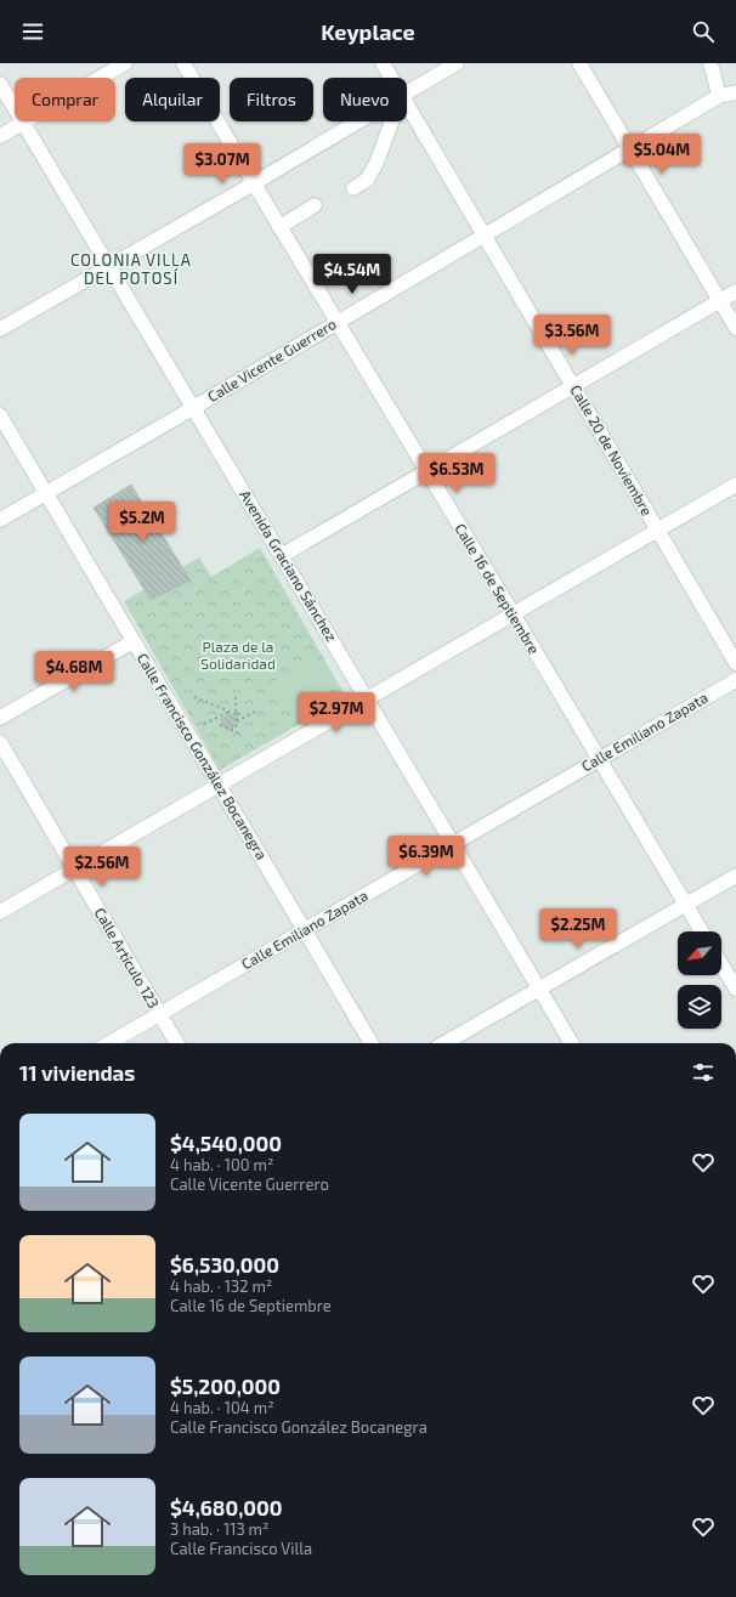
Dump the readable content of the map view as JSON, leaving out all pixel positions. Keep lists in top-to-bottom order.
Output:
{
  "streets": {
    "street": [
      "Calle Vicente Guerrero",
      "Calle 20 de Noviembre",
      "Avenida Graciano Sánchez",
      "Calle 16 de Septiembre",
      "Calle Emiliano Zapata",
      "Calle Francisco González Bocanegra",
      "Calle Artículo 123"
    ]
  },
  "crossings": [
    ["Calle Vicente Guerrero", "Calle 20 de Noviembre"],
    ["Calle Vicente Guerrero", "Avenida Graciano Sánchez"],
    ["Calle Vicente Guerrero", "Calle 16 de Septiembre"],
    ["Calle Vicente Guerrero", "Calle Francisco González Bocanegra"],
    ["Avenida Graciano Sánchez", "Calle Emiliano Zapata"],
    ["Calle 16 de Septiembre", "Calle Emiliano Zapata"],
    ["Calle Emiliano Zapata", "Calle Francisco González Bocanegra"],
    ["Calle Emiliano Zapata", "Calle Artículo 123"]
  ],
  "districts": ["COLONIA VILLA DEL POTOSÍ"],
  "parks": ["Plaza de la Solidaridad"],
  "north": "bottom left",
  "page": {
    "header": "Keyplace",
    "chip": [
      "Comprar",
      "Alquilar",
      "Filtros",
      "Nuevo"
    ],
    "price": [
      "$5.04M",
      "$3.07M",
      "$4.54M",
      "$3.56M",
      "$6.53M",
      "$5.2M",
      "$4.68M",
      "$2.97M",
      "$6.39M",
      "$2.56M",
      "$2.25M"
    ],
    "heading": "11 viviendas",
    "list": [
      {
        "name": "$4,540,000",
        "note": "4 hab. · 100 m² · Calle Vicente Guerrero"
      },
      {
        "name": "$6,530,000",
        "note": "4 hab. · 132 m² · Calle 16 de Septiembre"
      },
      {
        "name": "$5,200,000",
        "note": "4 hab. · 104 m² · Calle Francisco González Bocanegra"
      },
      {
        "name": "$4,680,000",
        "note": "3 hab. · 113 m² · Calle Francisco Villa"
      }
    ]
  }
}
